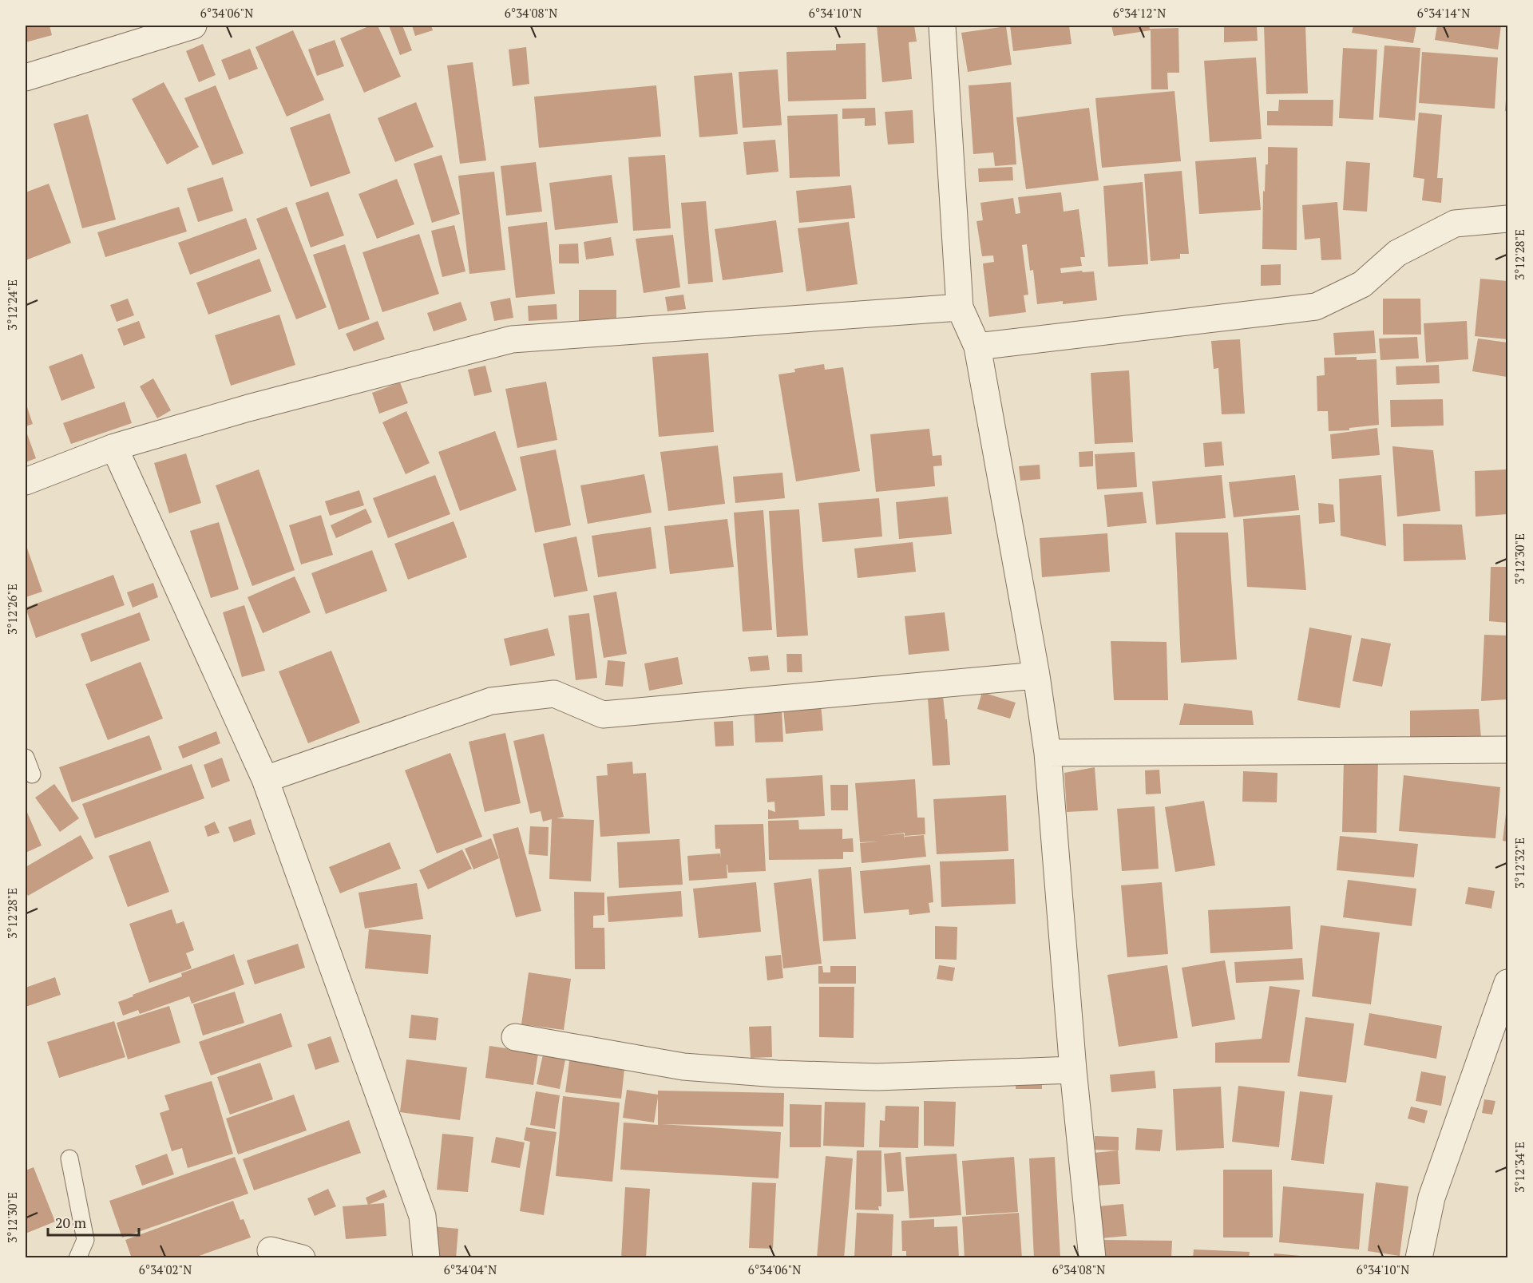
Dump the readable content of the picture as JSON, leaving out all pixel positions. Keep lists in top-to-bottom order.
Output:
{
  "scale_bar": "20 m",
  "coordinates": [
    "6°34'06\"N",
    "6°34'08\"N",
    "6°34'10\"N",
    "6°34'12\"N",
    "6°34'14\"N",
    "3°12'28\"E",
    "3°12'24\"E",
    "3°12'30\"E",
    "3°12'26\"E",
    "3°12'32\"E",
    "3°12'34\"E",
    "6°34'02\"N",
    "6°34'04\"N"
  ]
}
